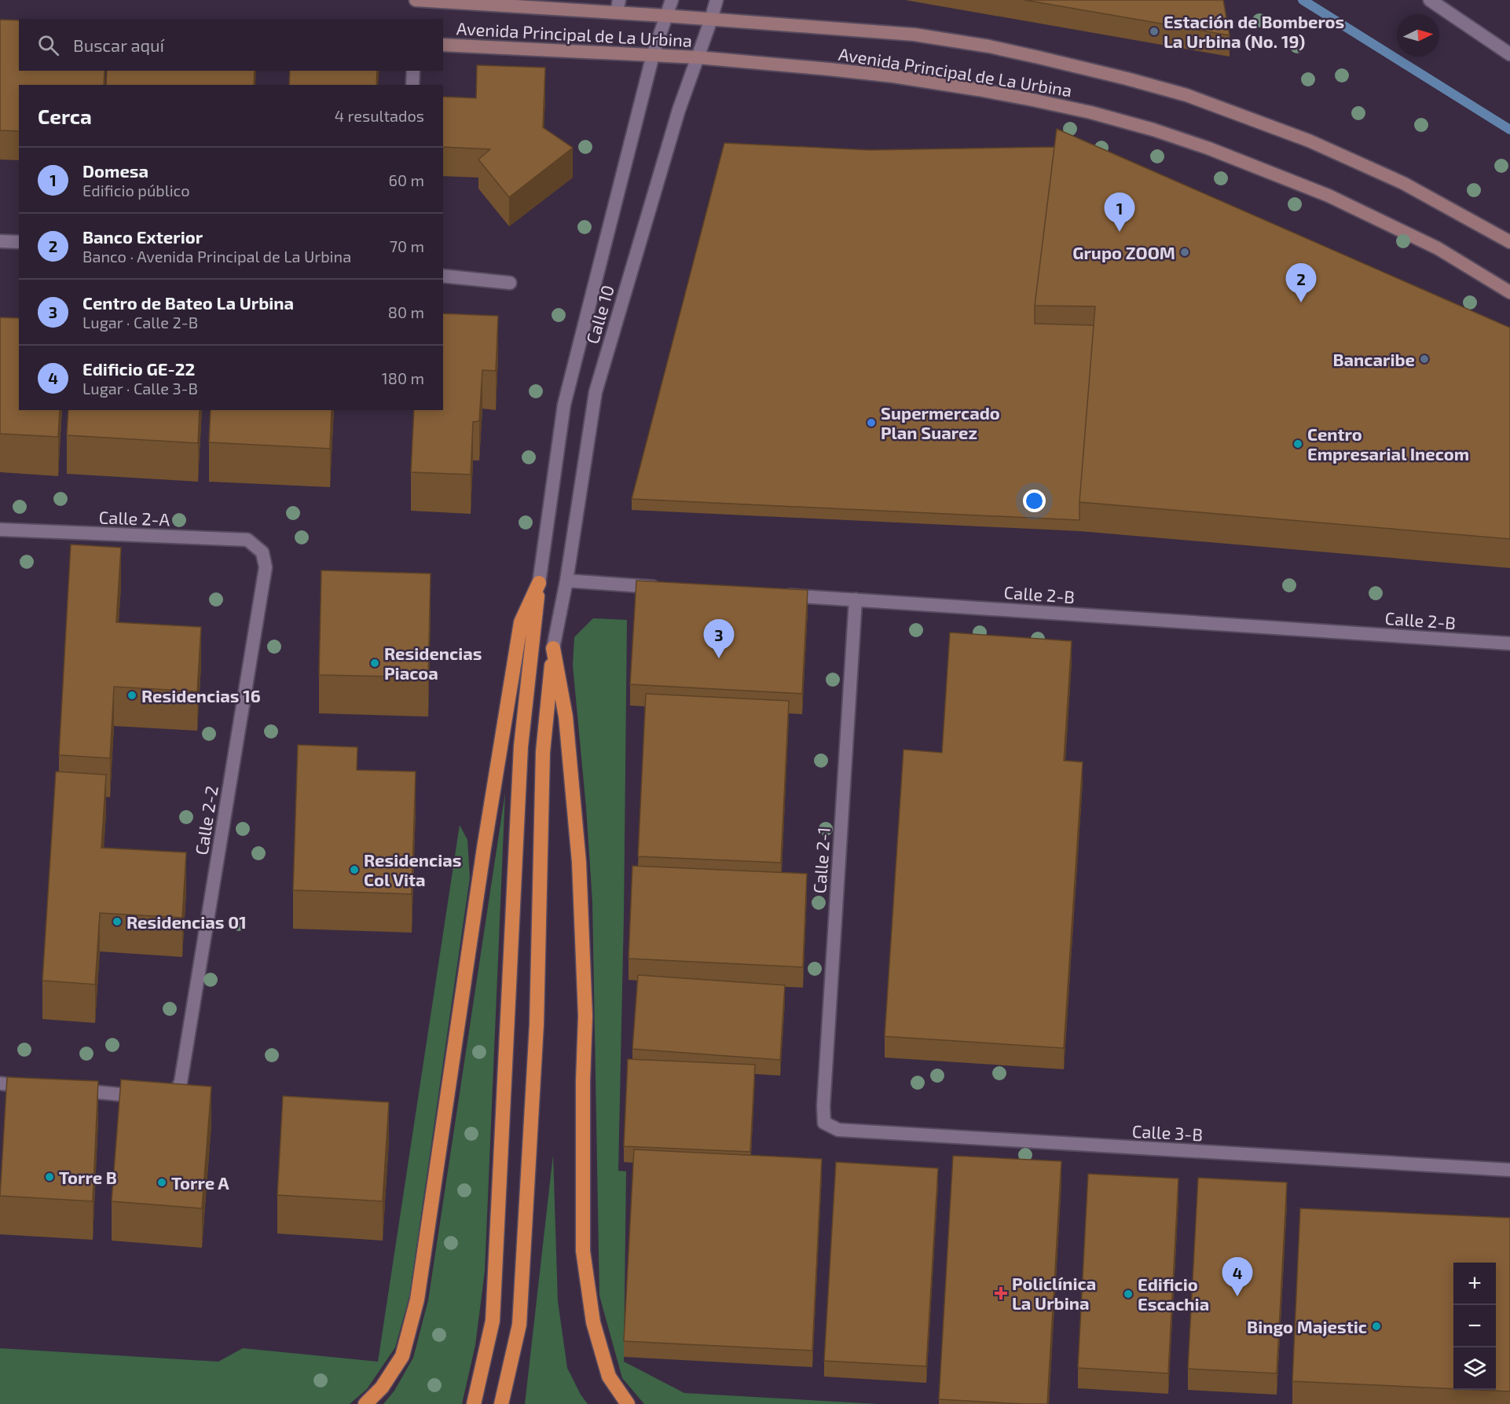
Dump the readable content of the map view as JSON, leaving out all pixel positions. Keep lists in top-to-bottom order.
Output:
{
  "streets": {
    "main road": ["Avenida Principal de La Urbina"],
    "street": [
      "Calle 10",
      "Calle 2-A",
      "Calle 2-B",
      "Calle 2-2",
      "Calle 2-1",
      "Calle 3-B"
    ]
  },
  "crossings": [
    ["Avenida Principal de La Urbina", "Calle 10"],
    ["Calle 2-A", "Calle 2-2"],
    ["Calle 2-B", "Calle 2-1"],
    ["Calle 2-1", "Calle 3-B"]
  ],
  "places": {
    "other": [
      "Estación de Bomberos La Urbina (No. 19)",
      "Grupo ZOOM",
      "Bancaribe",
      "Supermercado Plan Suarez",
      "Centro Empresarial Inecom",
      "Residencias Piacoa",
      "Residencias 16",
      "Residencias Col Vita",
      "Residencias 01",
      "Torre B",
      "Torre A",
      "Edificio Escachia",
      "Bingo Majestic"
    ],
    "health": ["Policlínica La Urbina"]
  },
  "north": "right",
  "page": {
    "search": "Buscar aquí",
    "heading": ["Cerca", "4 resultados"],
    "list": [
      {
        "mark": "1",
        "name": "Domesa",
        "note": "Edificio público",
        "value": "60 m"
      },
      {
        "mark": "2",
        "name": "Banco Exterior",
        "note": "Banco · Avenida Principal de La Urbina",
        "value": "70 m"
      },
      {
        "mark": "3",
        "name": "Centro de Bateo La Urbina",
        "note": "Lugar · Calle 2-B",
        "value": "80 m"
      },
      {
        "mark": "4",
        "name": "Edificio GE-22",
        "note": "Lugar · Calle 3-B",
        "value": "180 m"
      }
    ],
    "pins": [
      "1",
      "2",
      "3",
      "4"
    ],
    "map_buttons": ["+", "−"]
  }
}
